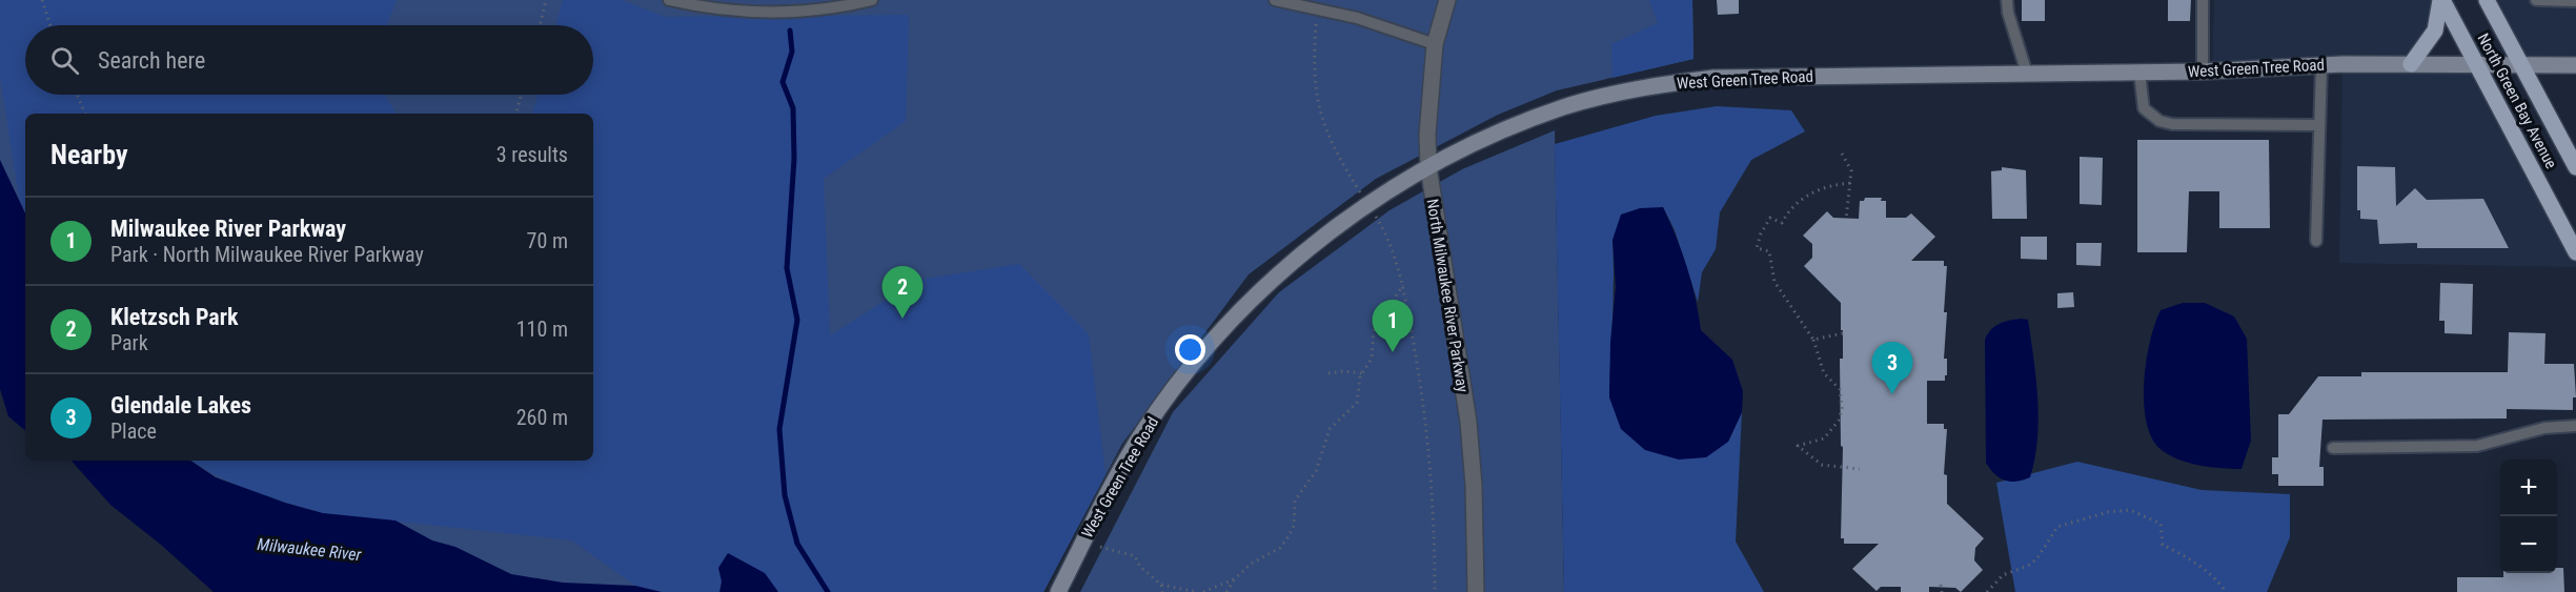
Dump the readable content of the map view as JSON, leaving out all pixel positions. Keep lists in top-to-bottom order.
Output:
{
  "streets": {
    "main road": ["North Green Bay Avenue"],
    "street": ["West Green Tree Road", "North Milwaukee River Parkway"]
  },
  "crossings": [
    ["West Green Tree Road", "North Green Bay Avenue"],
    ["West Green Tree Road", "North Milwaukee River Parkway"]
  ],
  "water": ["Milwaukee River"],
  "page": {
    "search": "Search here",
    "heading": ["Nearby", "3 results"],
    "list": [
      {
        "mark": "1",
        "name": "Milwaukee River Parkway",
        "note": "Park · North Milwaukee River Parkway",
        "value": "70 m"
      },
      {
        "mark": "2",
        "name": "Kletzsch Park",
        "note": "Park",
        "value": "110 m"
      },
      {
        "mark": "3",
        "name": "Glendale Lakes",
        "note": "Place",
        "value": "260 m"
      }
    ],
    "pins": ["2", "1", "3"],
    "map_buttons": ["+", "−"]
  }
}
